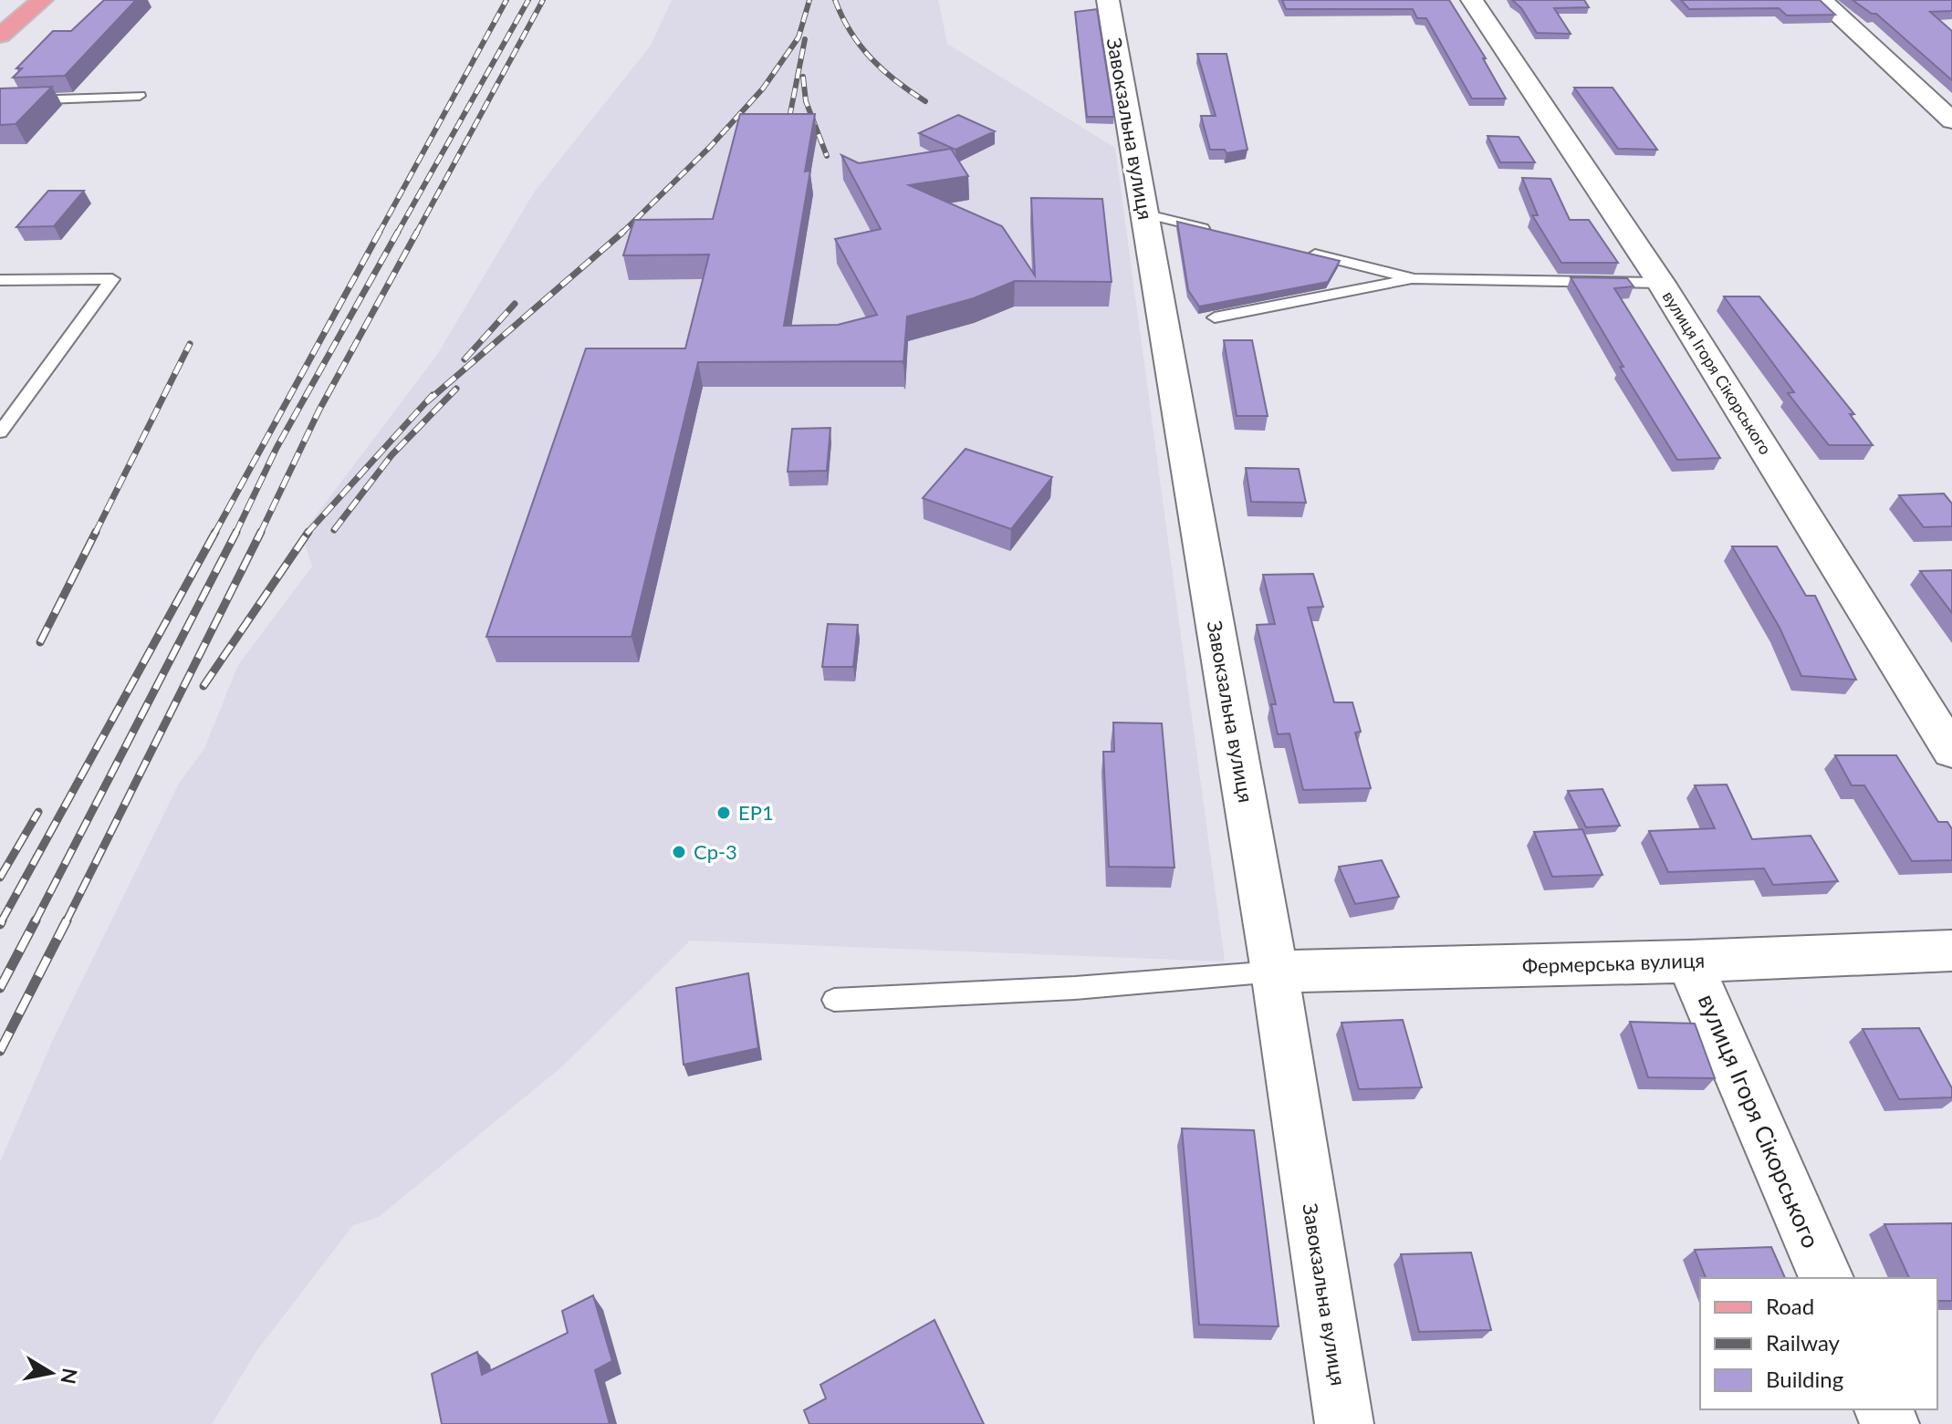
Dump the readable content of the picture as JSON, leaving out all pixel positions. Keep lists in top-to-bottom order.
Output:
{
  "streets": {
    "street": ["Завокзальна вулиця", "вулиця Ігоря Сікорського", "Фермерська вулиця"]
  },
  "crossings": [
    ["Завокзальна вулиця", "Фермерська вулиця"],
    ["вулиця Ігоря Сікорського", "Фермерська вулиця"]
  ],
  "places": ["ЕР1", "Ср-3"],
  "legend": ["Road", "Railway", "Building"],
  "north": "right"
}
